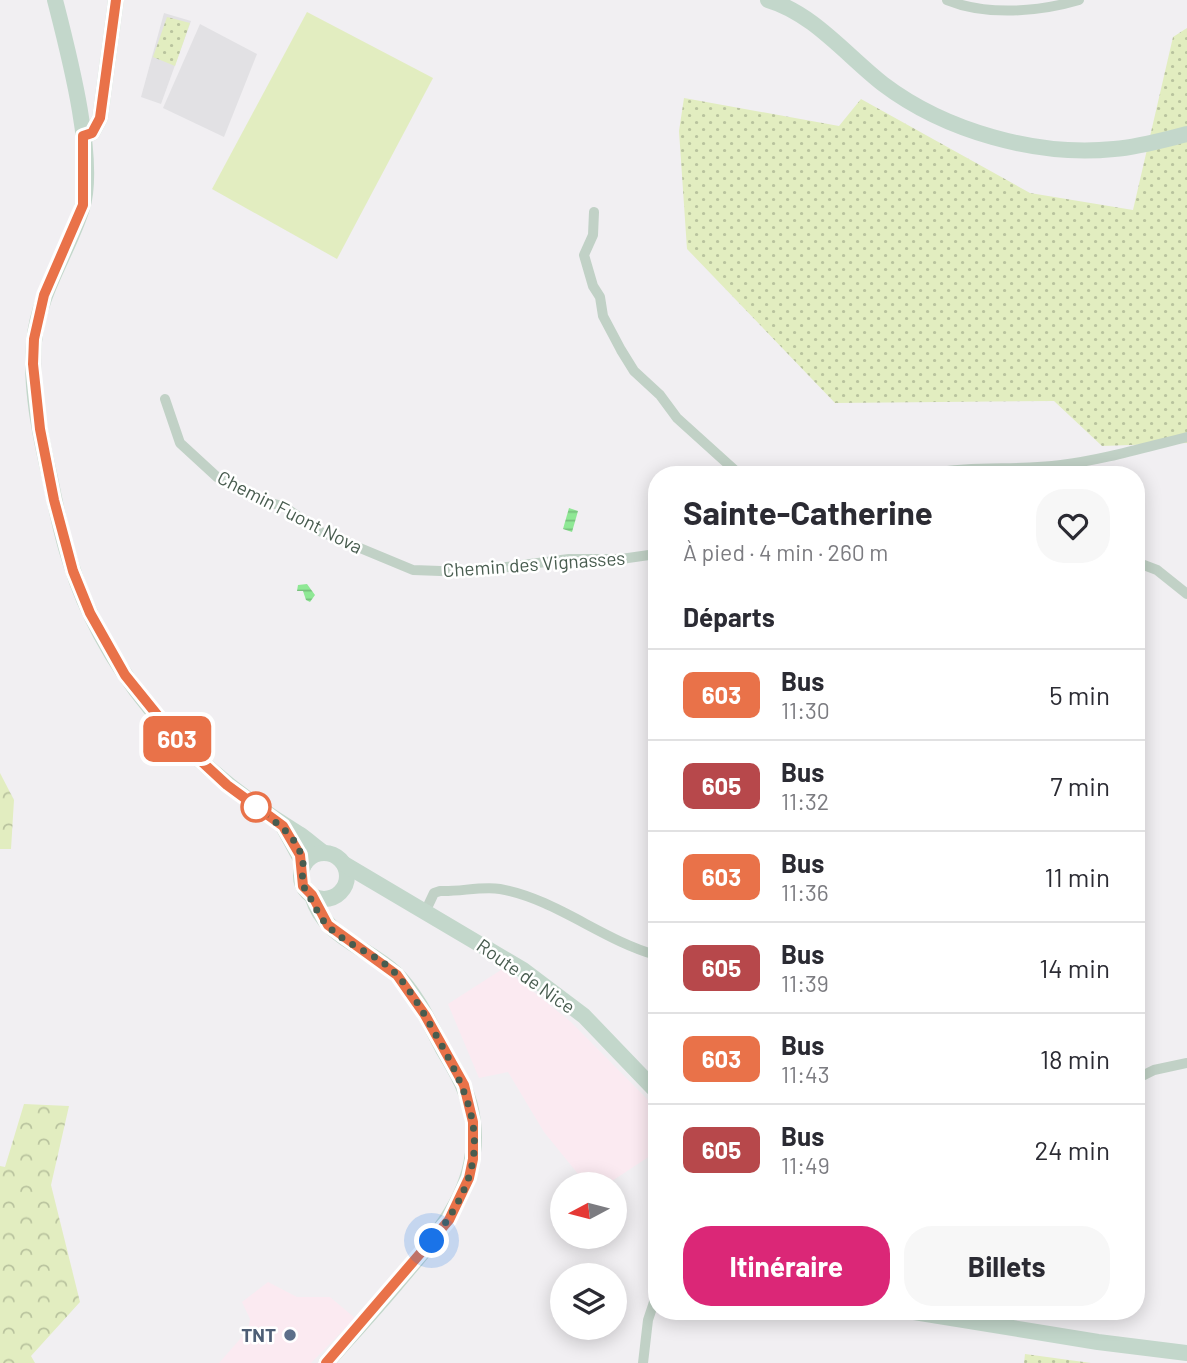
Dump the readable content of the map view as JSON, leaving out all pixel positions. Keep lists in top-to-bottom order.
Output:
{
  "streets": {
    "main road": ["Route de Nice"],
    "street": ["Chemin Fuont Nova", "Chemin des Vignasses"]
  },
  "crossings": [
    ["Chemin Fuont Nova", "Chemin des Vignasses"]
  ],
  "places": ["TNT"],
  "lines": ["bus line 603"],
  "north": "left",
  "page": {
    "on_map": "603",
    "heading": [
      ["Sainte-Catherine", "À pied · 4 min · 260 m"],
      "Départs"
    ],
    "list": [
      {
        "mark": "603",
        "name": "Bus",
        "note": "11:30",
        "value": "5 min"
      },
      {
        "mark": "605",
        "name": "Bus",
        "note": "11:32",
        "value": "7 min"
      },
      {
        "mark": "603",
        "name": "Bus",
        "note": "11:36",
        "value": "11 min"
      },
      {
        "mark": "605",
        "name": "Bus",
        "note": "11:39",
        "value": "14 min"
      },
      {
        "mark": "603",
        "name": "Bus",
        "note": "11:43",
        "value": "18 min"
      },
      {
        "mark": "605",
        "name": "Bus",
        "note": "11:49",
        "value": "24 min"
      }
    ],
    "buttons": ["Itinéraire", "Billets"]
  }
}
